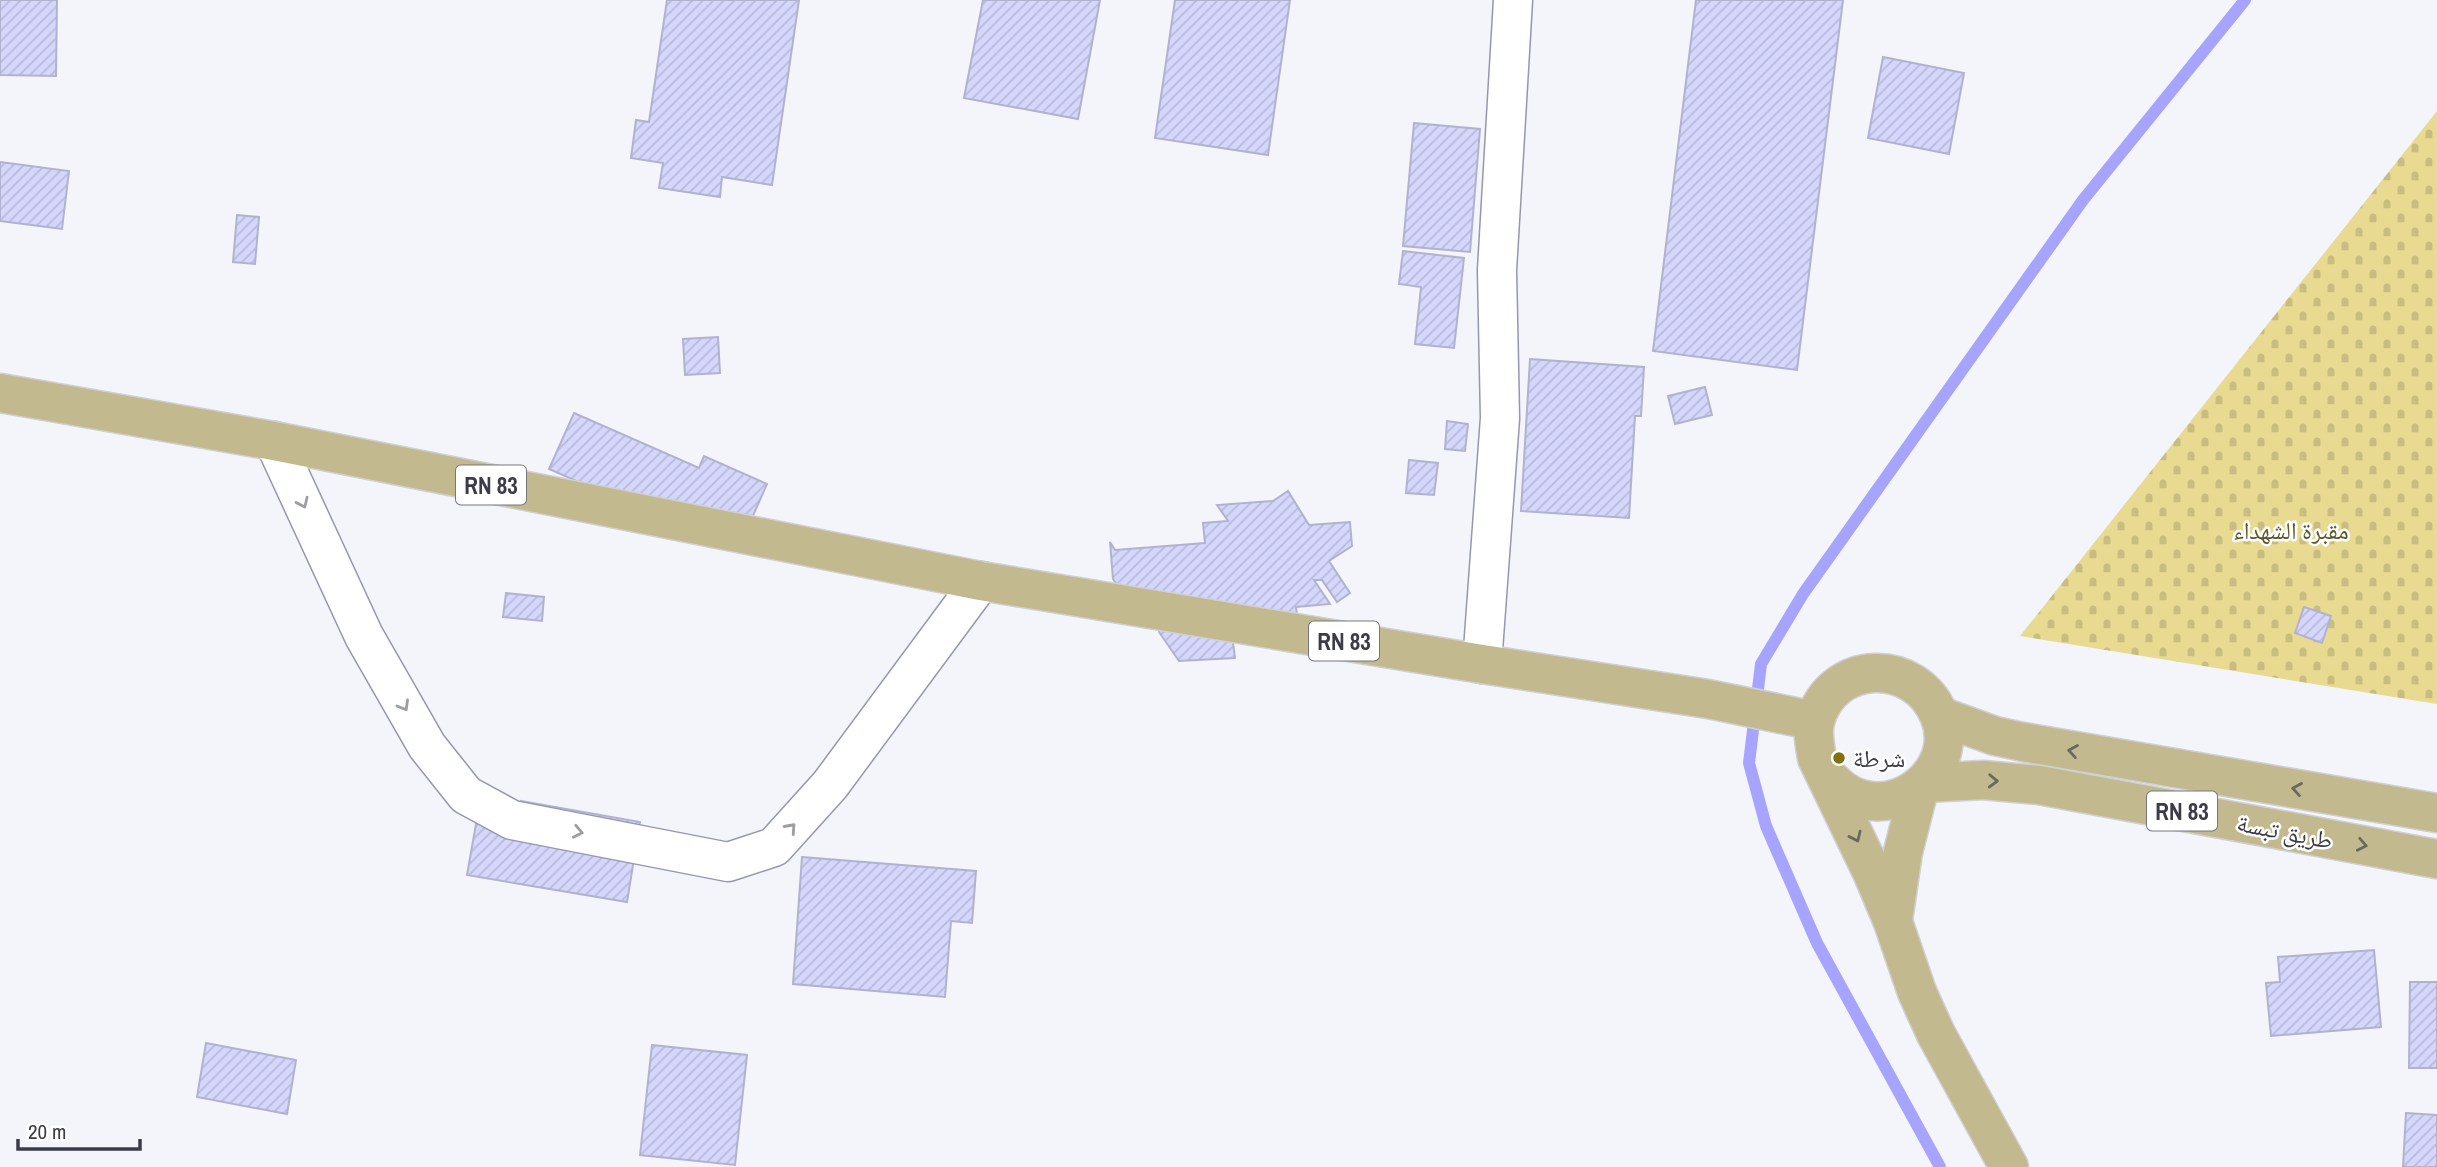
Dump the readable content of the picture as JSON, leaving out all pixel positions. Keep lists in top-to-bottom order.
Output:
{
  "streets": {
    "main road": ["RN 83", "طريق تبسة"]
  },
  "crossings": [
    ["RN 83", "طريق تبسة"]
  ],
  "parks": ["مقبرة الشهداء"],
  "places": ["شرطة"],
  "scale_bar": "20 m"
}
